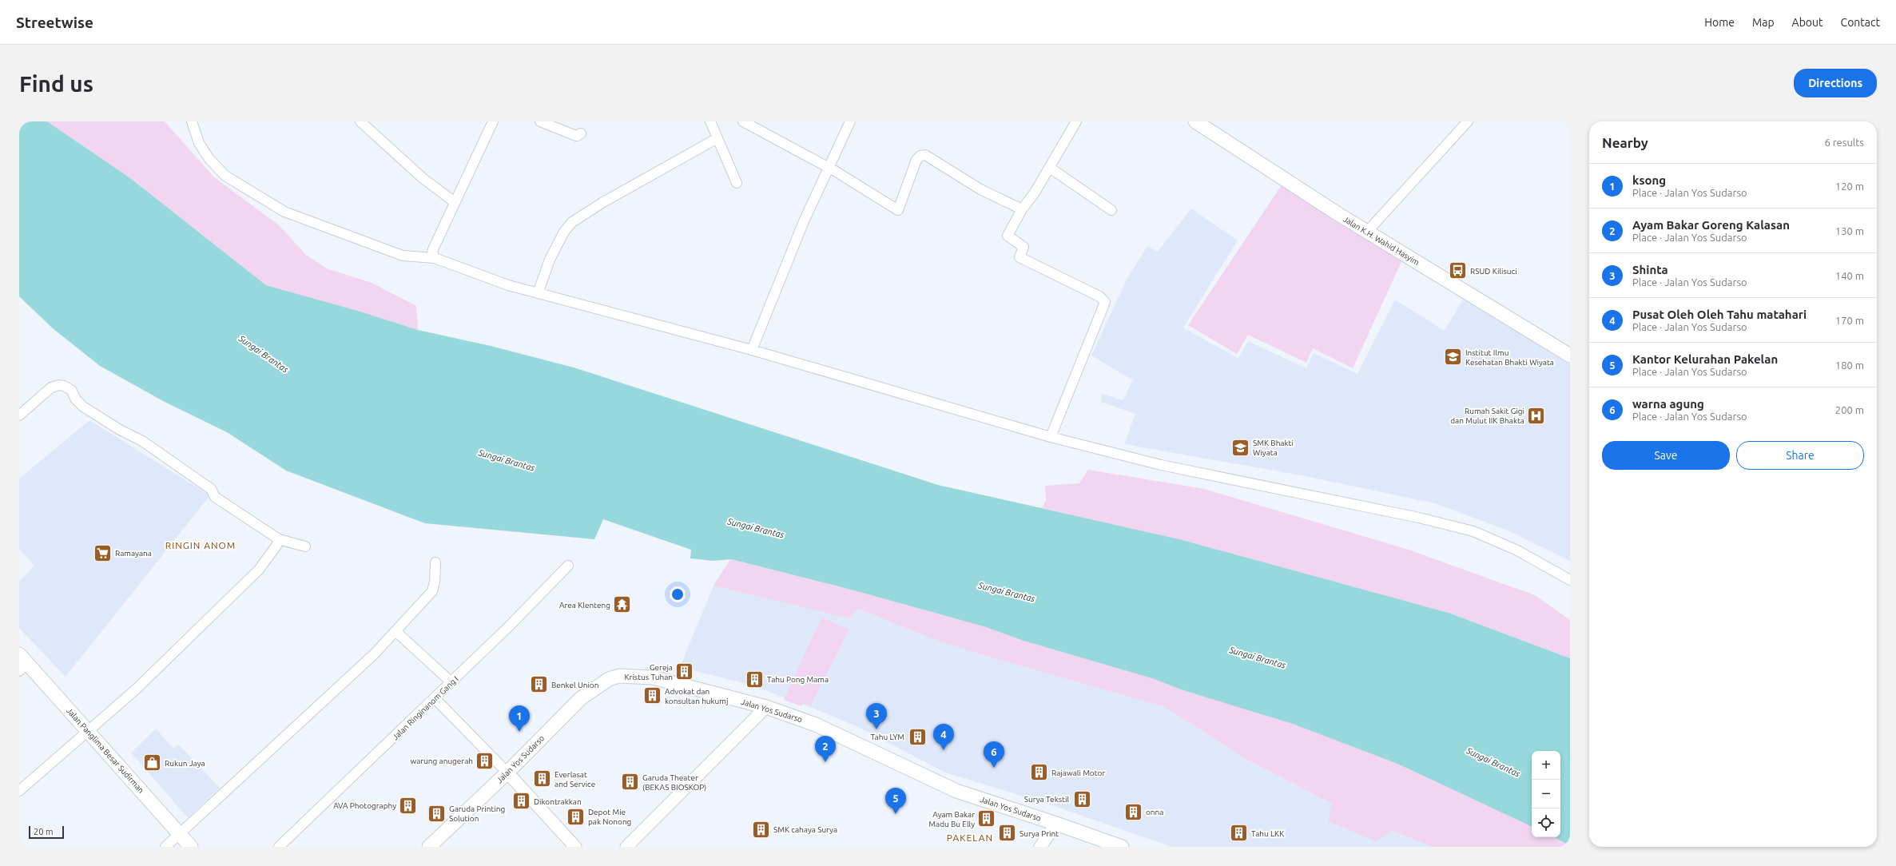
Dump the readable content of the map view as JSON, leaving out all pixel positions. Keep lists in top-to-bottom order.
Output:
{
  "streets": {
    "main road": ["Jalan K.H. Wahid Hasyim", "Jalan Yos Sudarso", "Jalan Panglima Besar Sudirman"],
    "street": ["Jalan Ringinanom Gang I"]
  },
  "districts": ["RINGIN ANOM", "PAKELAN"],
  "water": ["Sungai Brantas"],
  "places": {
    "bus stop": ["RSUD Kilisuci"],
    "school or university": ["Institut Ilmu Kesehatan Bhakti Wiyata", "SMK Bhakti Wiyata"],
    "hospital": ["Rumah Sakit Gigi dan Mulut IIK Bhakta"],
    "supermarket": ["Ramayana"],
    "temple": ["Area Klenteng"],
    "building": [
      "Gereja Kristus Tuhan",
      "Tahu Pong Mama",
      "Benkel Union",
      "Advokat dan konsultan hukumj",
      "Tahu LYM",
      "warung anugerah",
      "Rajawali Motor",
      "Everlasat and Service",
      "Garuda Theater (BEKAS BIOSKOP)",
      "Surya Tekstil",
      "Dikontrakkan",
      "AVA Photography",
      "onna",
      "Garuda Printing Solution",
      "Depot Mie pak Nonong",
      "Ayam Bakar Madu Bu Elly",
      "SMK cahaya Surya",
      "Surya Print",
      "Tahu LKK"
    ],
    "shop": ["Rukun Jaya"]
  },
  "scale_bar": "20 m",
  "page": {
    "header": "Streetwise",
    "nav": [
      "Home",
      "Map",
      "About",
      "Contact"
    ],
    "buttons": [
      "Directions",
      ["Save", "Share"]
    ],
    "title": "Find us",
    "heading": ["Nearby", "6 results"],
    "list": [
      {
        "mark": "1",
        "name": "ksong",
        "note": "Place · Jalan Yos Sudarso",
        "value": "120 m"
      },
      {
        "mark": "2",
        "name": "Ayam Bakar Goreng Kalasan",
        "note": "Place · Jalan Yos Sudarso",
        "value": "130 m"
      },
      {
        "mark": "3",
        "name": "Shinta",
        "note": "Place · Jalan Yos Sudarso",
        "value": "140 m"
      },
      {
        "mark": "4",
        "name": "Pusat Oleh Oleh Tahu matahari",
        "note": "Place · Jalan Yos Sudarso",
        "value": "170 m"
      },
      {
        "mark": "5",
        "name": "Kantor Kelurahan Pakelan",
        "note": "Place · Jalan Yos Sudarso",
        "value": "180 m"
      },
      {
        "mark": "6",
        "name": "warna agung",
        "note": "Place · Jalan Yos Sudarso",
        "value": "200 m"
      }
    ],
    "pins": [
      "3",
      "1",
      "4",
      "2",
      "6",
      "5"
    ],
    "map_buttons": ["+", "−"],
    "scale": "20 m"
  }
}
